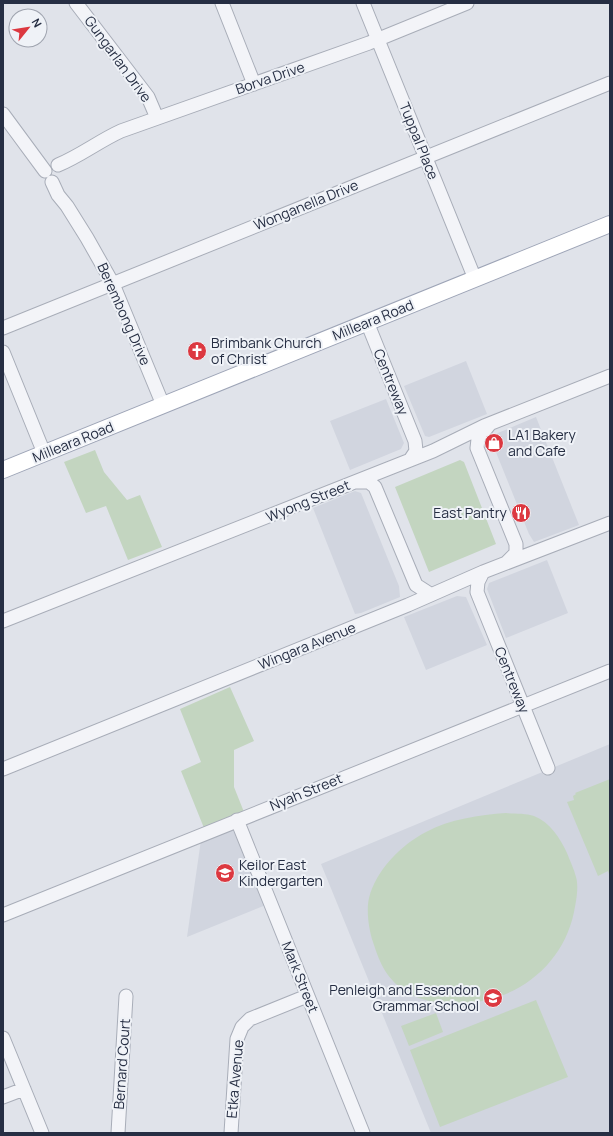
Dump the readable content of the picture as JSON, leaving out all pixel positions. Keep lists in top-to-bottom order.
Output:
{
  "streets": {
    "main road": ["Milleara Road"],
    "street": [
      "Gungarlan Drive",
      "Borva Drive",
      "Tuppal Place",
      "Wonganella Drive",
      "Berembong Drive",
      "Centreway",
      "Wyong Street",
      "Wingara Avenue",
      "Nyah Street",
      "Mark Street",
      "Bernard Court",
      "Etka Avenue"
    ]
  },
  "crossings": [
    ["Gungarlan Drive", "Borva Drive"],
    ["Borva Drive", "Tuppal Place"],
    ["Borva Drive", "Berembong Drive"],
    ["Tuppal Place", "Wonganella Drive"],
    ["Tuppal Place", "Milleara Road"],
    ["Wonganella Drive", "Berembong Drive"],
    ["Berembong Drive", "Milleara Road"],
    ["Milleara Road", "Centreway"],
    ["Centreway", "Nyah Street"],
    ["Nyah Street", "Mark Street"],
    ["Mark Street", "Etka Avenue"]
  ],
  "places": {
    "church": ["Brimbank Church of Christ"],
    "shop": ["LA1 Bakery and Cafe"],
    "restaurant": ["East Pantry"],
    "school or university": ["Keilor East Kindergarten", "Penleigh and Essendon Grammar School"]
  },
  "north": "top right"
}
